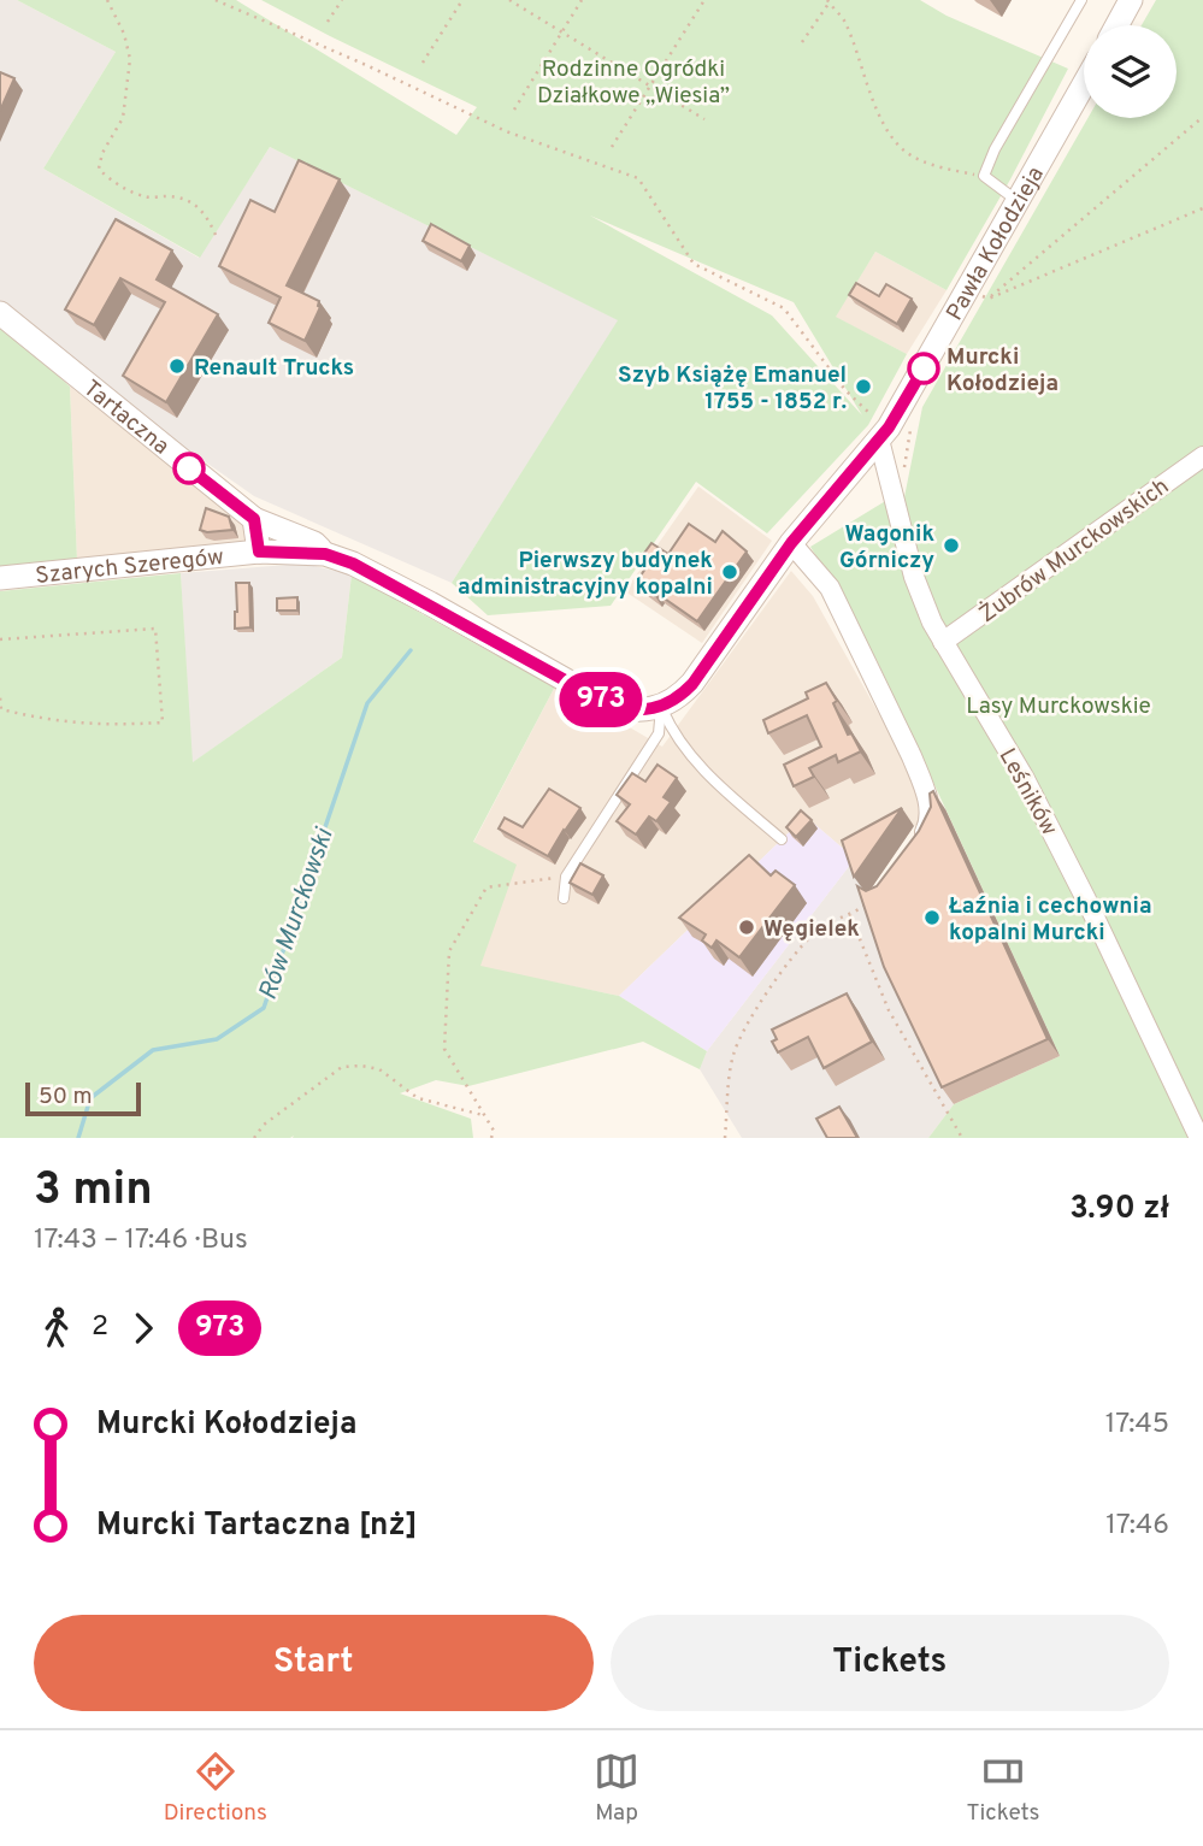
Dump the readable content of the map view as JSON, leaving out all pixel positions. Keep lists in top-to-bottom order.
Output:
{
  "streets": {
    "street": [
      "Pawła Kołodzieja",
      "Tartaczna",
      "Żubrów Murckowskich",
      "Szarych Szeregów",
      "Leśników"
    ]
  },
  "crossings": [
    ["Pawła Kołodzieja", "Tartaczna"],
    ["Pawła Kołodzieja", "Leśników"],
    ["Tartaczna", "Szarych Szeregów"],
    ["Żubrów Murckowskich", "Leśników"]
  ],
  "water": ["Rów Murckowski"],
  "parks": ["Rodzinne Ogródki Działkowe „Wiesia”", "Lasy Murckowskie"],
  "places": [
    "Renault Trucks",
    "Murcki Kołodzieja",
    "Szyb Książę Emanuel 1755 - 1852 r.",
    "Wagonik Górniczy",
    "Pierwszy budynek administracyjny kopalni",
    "Łaźnia i cechownia kopalni Murcki",
    "Węgielek"
  ],
  "lines": ["bus line 973"],
  "scale_bar": "50 m",
  "page": {
    "on_map": "973",
    "scale": "50 m",
    "heading": ["3 min", "17:43 – 17:46 · Bus", "3.90 zł"],
    "legs": ["2", "973"],
    "list": [
      {
        "name": "Murcki Kołodzieja",
        "value": "17:45"
      },
      {
        "name": "Murcki Tartaczna [nż]",
        "value": "17:46"
      }
    ],
    "buttons": ["Start", "Tickets"],
    "tabs": ["Directions", "Map", "Tickets"]
  }
}
